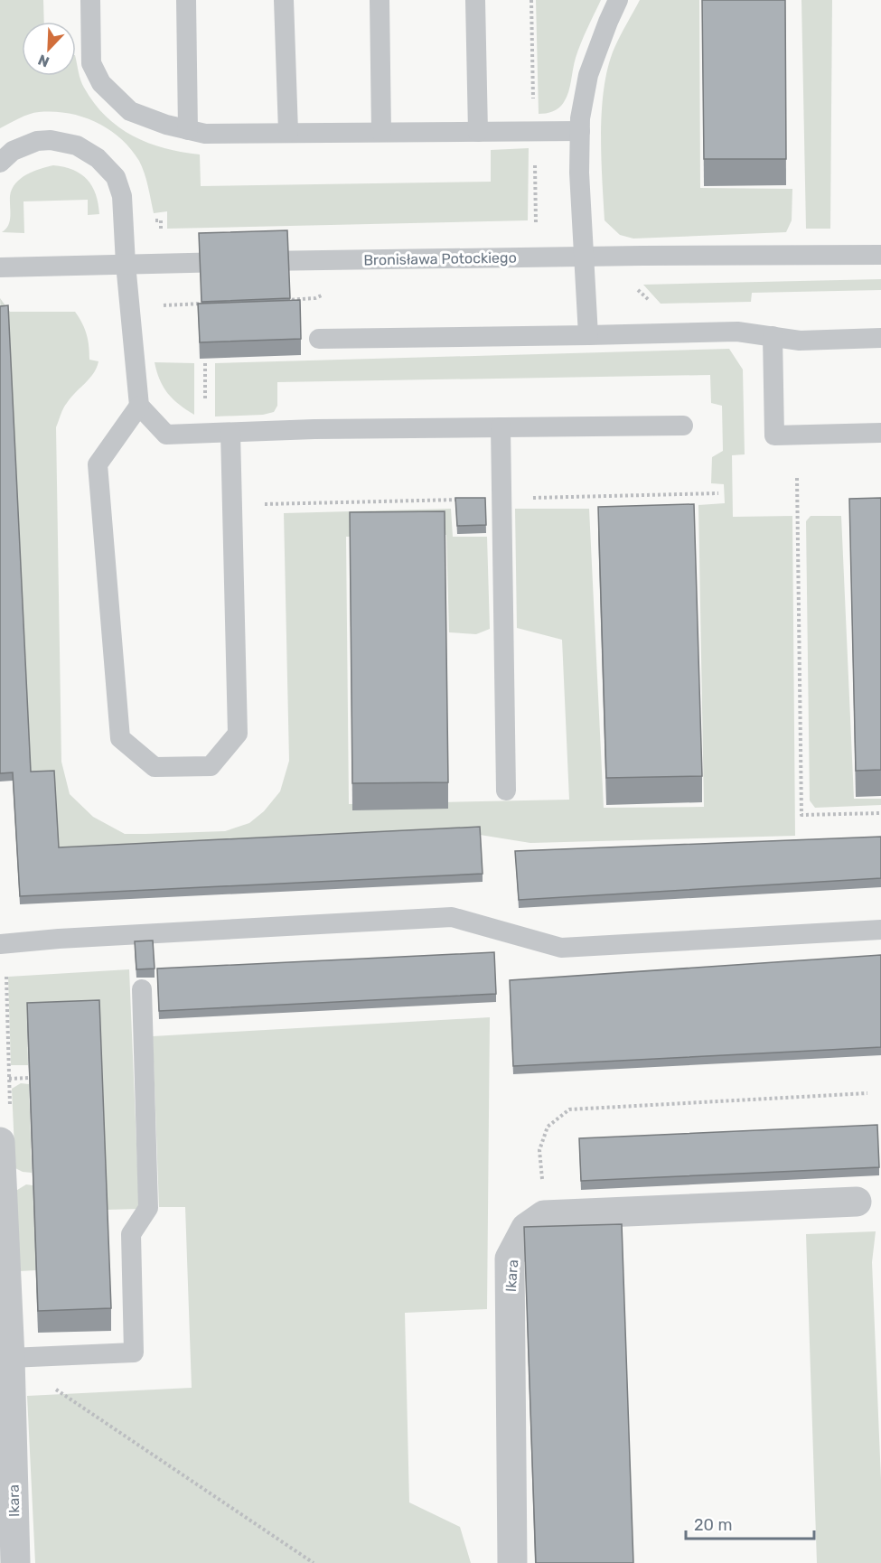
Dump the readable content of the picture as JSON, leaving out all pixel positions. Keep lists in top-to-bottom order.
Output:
{
  "streets": {
    "street": ["Ikara"],
    "lane": ["Bronisława Potockiego"]
  },
  "scale_bar": "20 m",
  "north": "bottom left"
}
